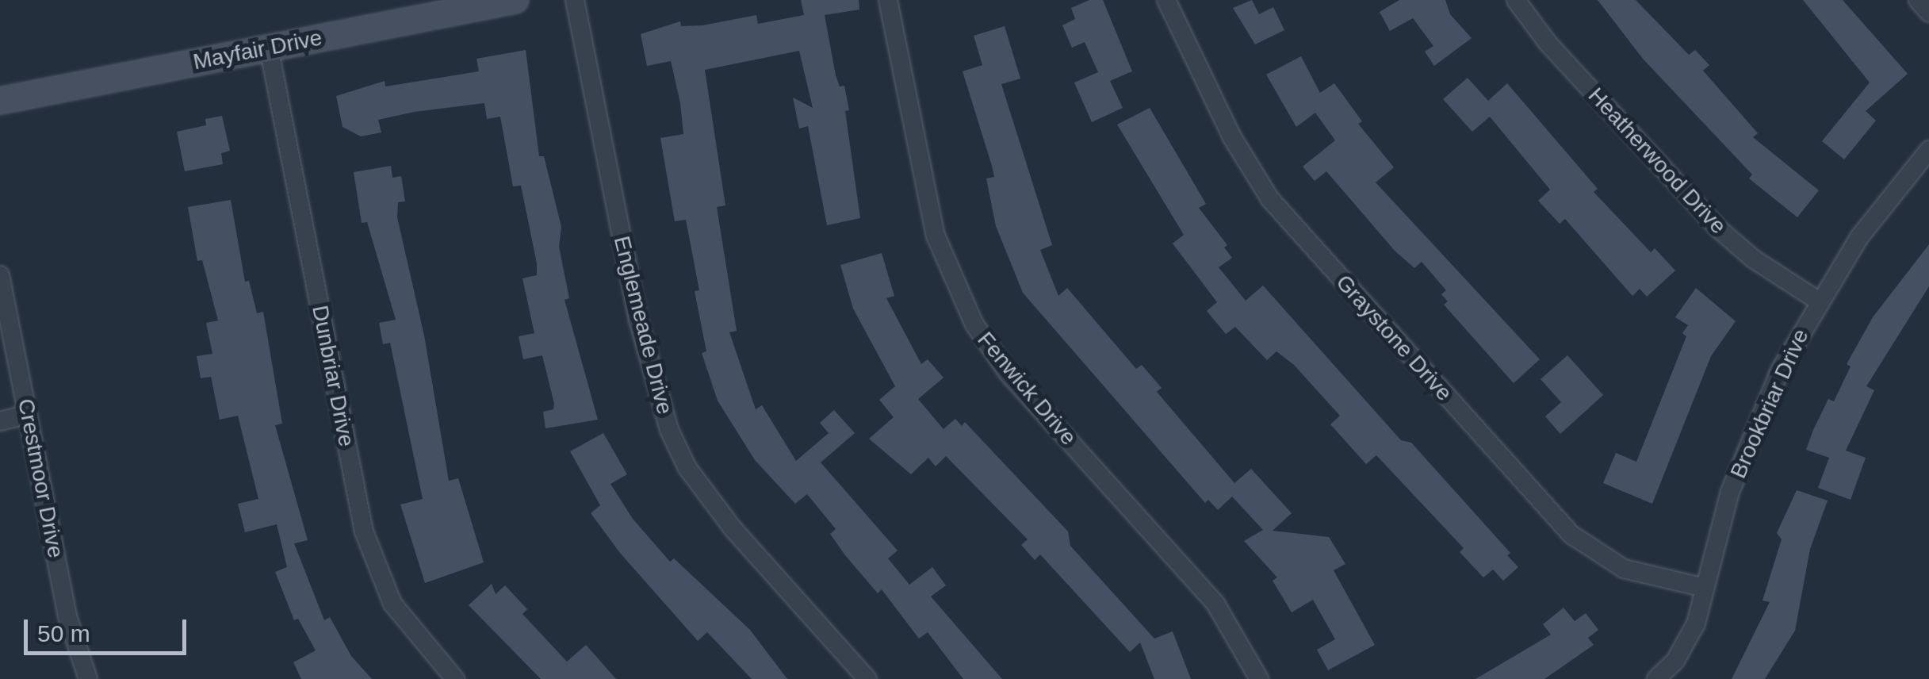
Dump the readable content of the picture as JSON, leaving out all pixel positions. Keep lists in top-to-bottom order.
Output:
{
  "streets": {
    "street": [
      "Mayfair Drive",
      "Heatherwood Drive",
      "Englemeade Drive",
      "Graystone Drive",
      "Dunbriar Drive",
      "Fenwick Drive",
      "Brookbriar Drive",
      "Crestmoor Drive"
    ]
  },
  "crossings": [
    ["Mayfair Drive", "Dunbriar Drive"],
    ["Heatherwood Drive", "Brookbriar Drive"],
    ["Graystone Drive", "Brookbriar Drive"]
  ],
  "scale_bar": "50 m"
}
